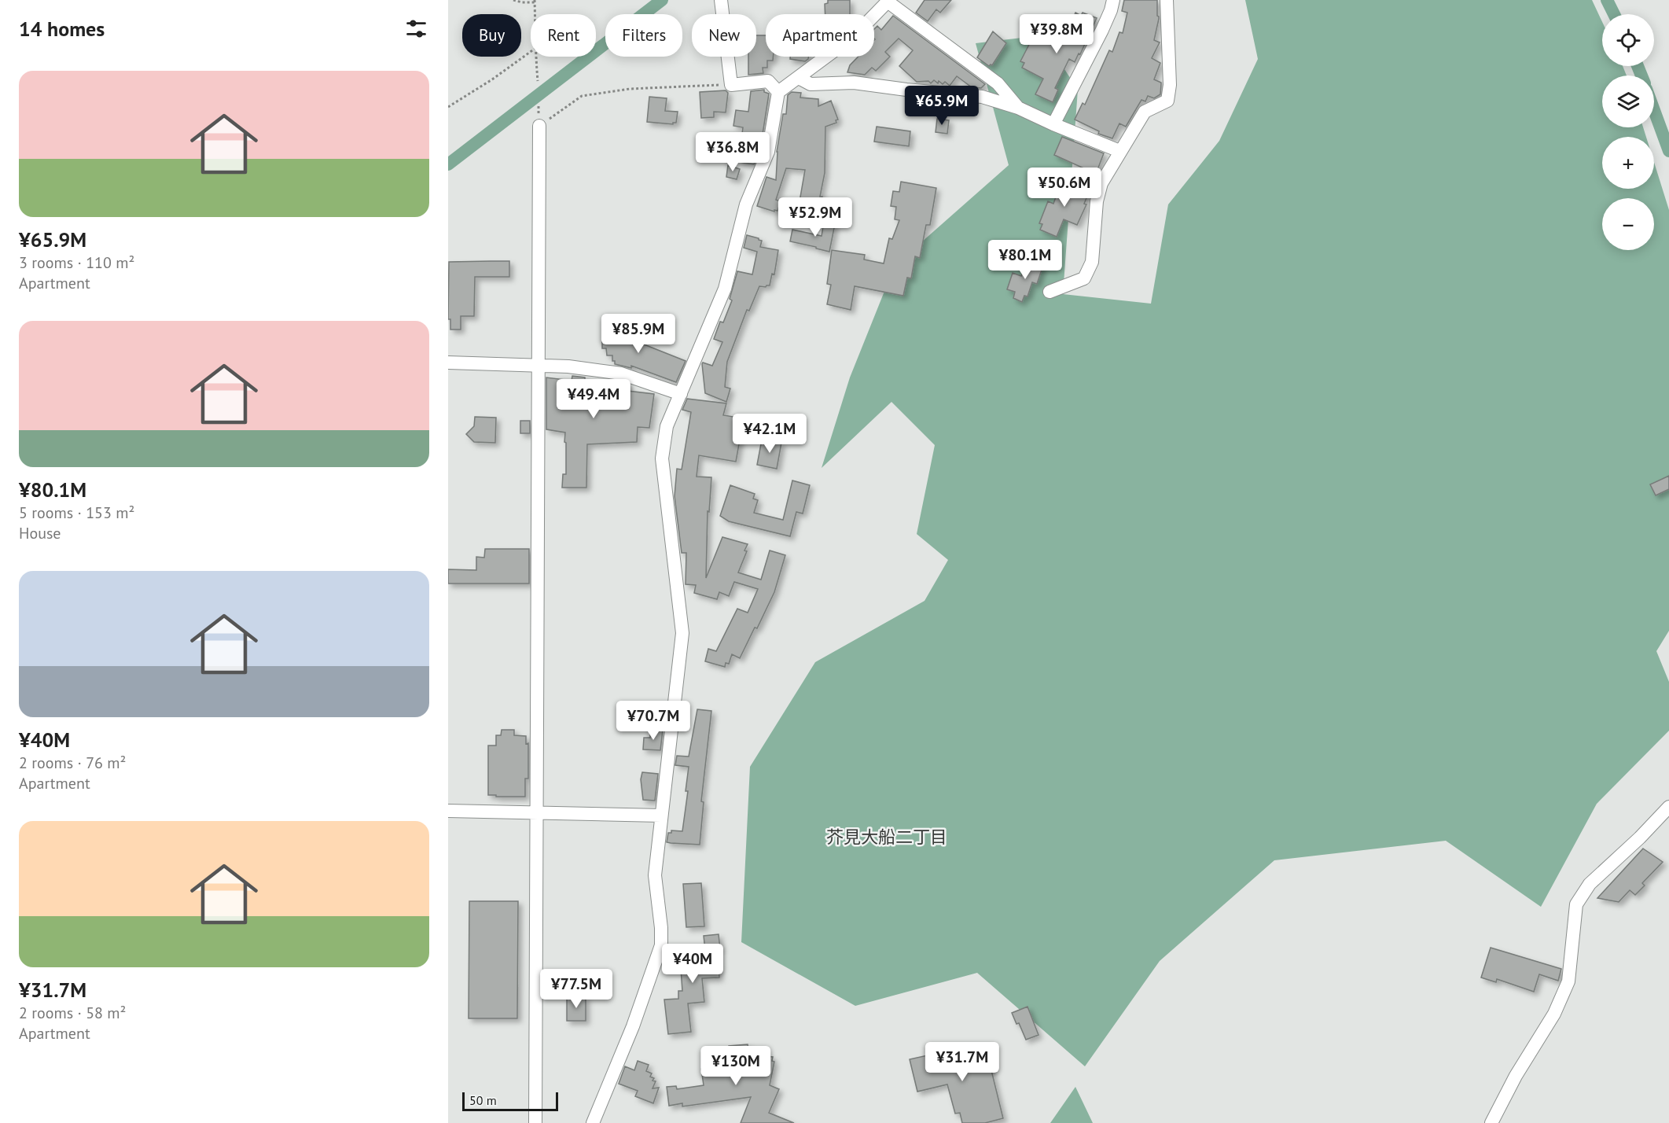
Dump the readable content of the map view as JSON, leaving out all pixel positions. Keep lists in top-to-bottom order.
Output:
{
  "districts": ["芥見大船二丁目"],
  "scale_bar": "50 m",
  "page": {
    "heading": "14 homes",
    "map_buttons": ["+", "−"],
    "price": [
      "¥39.8M",
      "¥65.9M",
      "¥36.8M",
      "¥50.6M",
      "¥52.9M",
      "¥80.1M",
      "¥85.9M",
      "¥49.4M",
      "¥42.1M",
      "¥70.7M",
      "¥40M",
      "¥77.5M",
      "¥31.7M",
      "¥130M"
    ],
    "chip": [
      "Buy",
      "Rent",
      "Filters",
      "New",
      "Apartment"
    ],
    "list": [
      {
        "name": "¥65.9M",
        "note": "3 rooms · 110 m² · Apartment"
      },
      {
        "name": "¥80.1M",
        "note": "5 rooms · 153 m² · House"
      },
      {
        "name": "¥40M",
        "note": "2 rooms · 76 m² · Apartment"
      },
      {
        "name": "¥31.7M",
        "note": "2 rooms · 58 m² · Apartment"
      }
    ],
    "scale": "50 m"
  }
}
